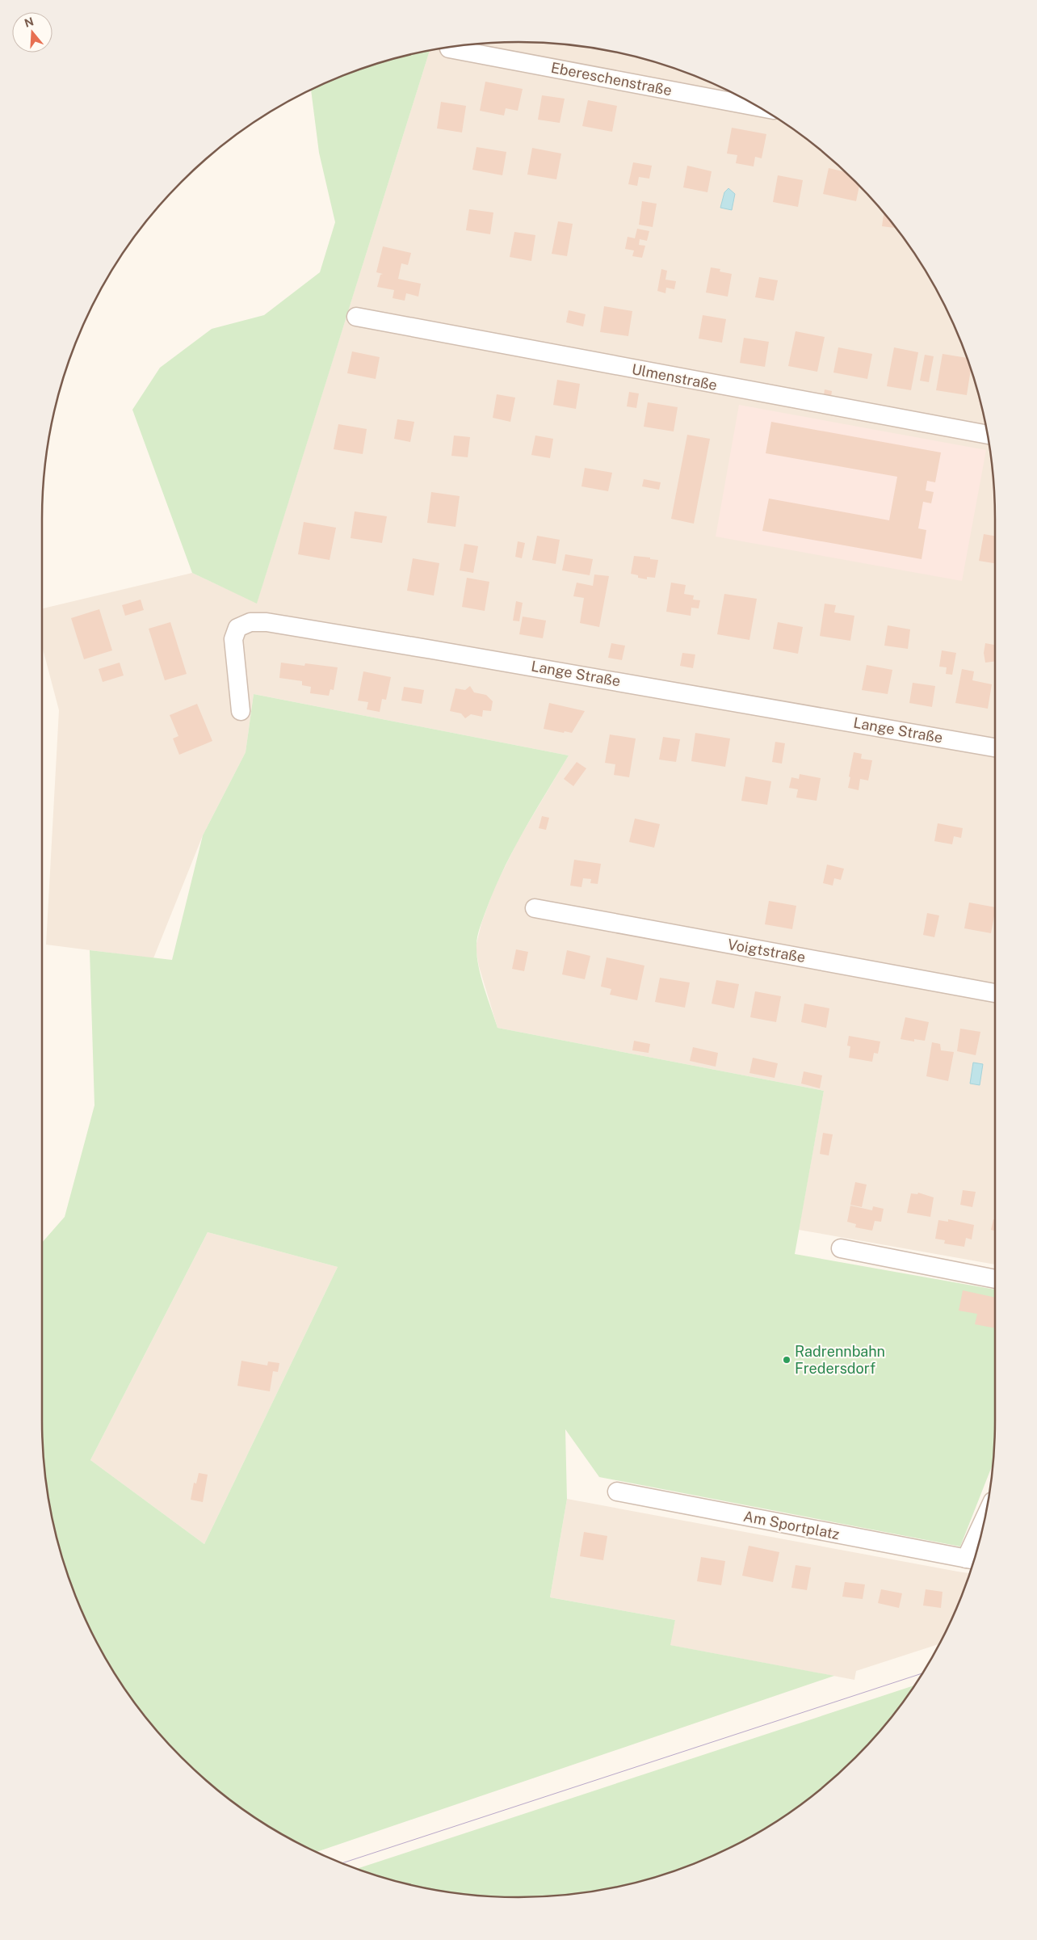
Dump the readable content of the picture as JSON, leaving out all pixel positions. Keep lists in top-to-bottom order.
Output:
{
  "streets": {
    "street": [
      "Ebereschenstraße",
      "Ulmenstraße",
      "Lange Straße",
      "Voigtstraße",
      "Am Sportplatz"
    ]
  },
  "places": ["Radrennbahn Fredersdorf"],
  "north": "top"
}
